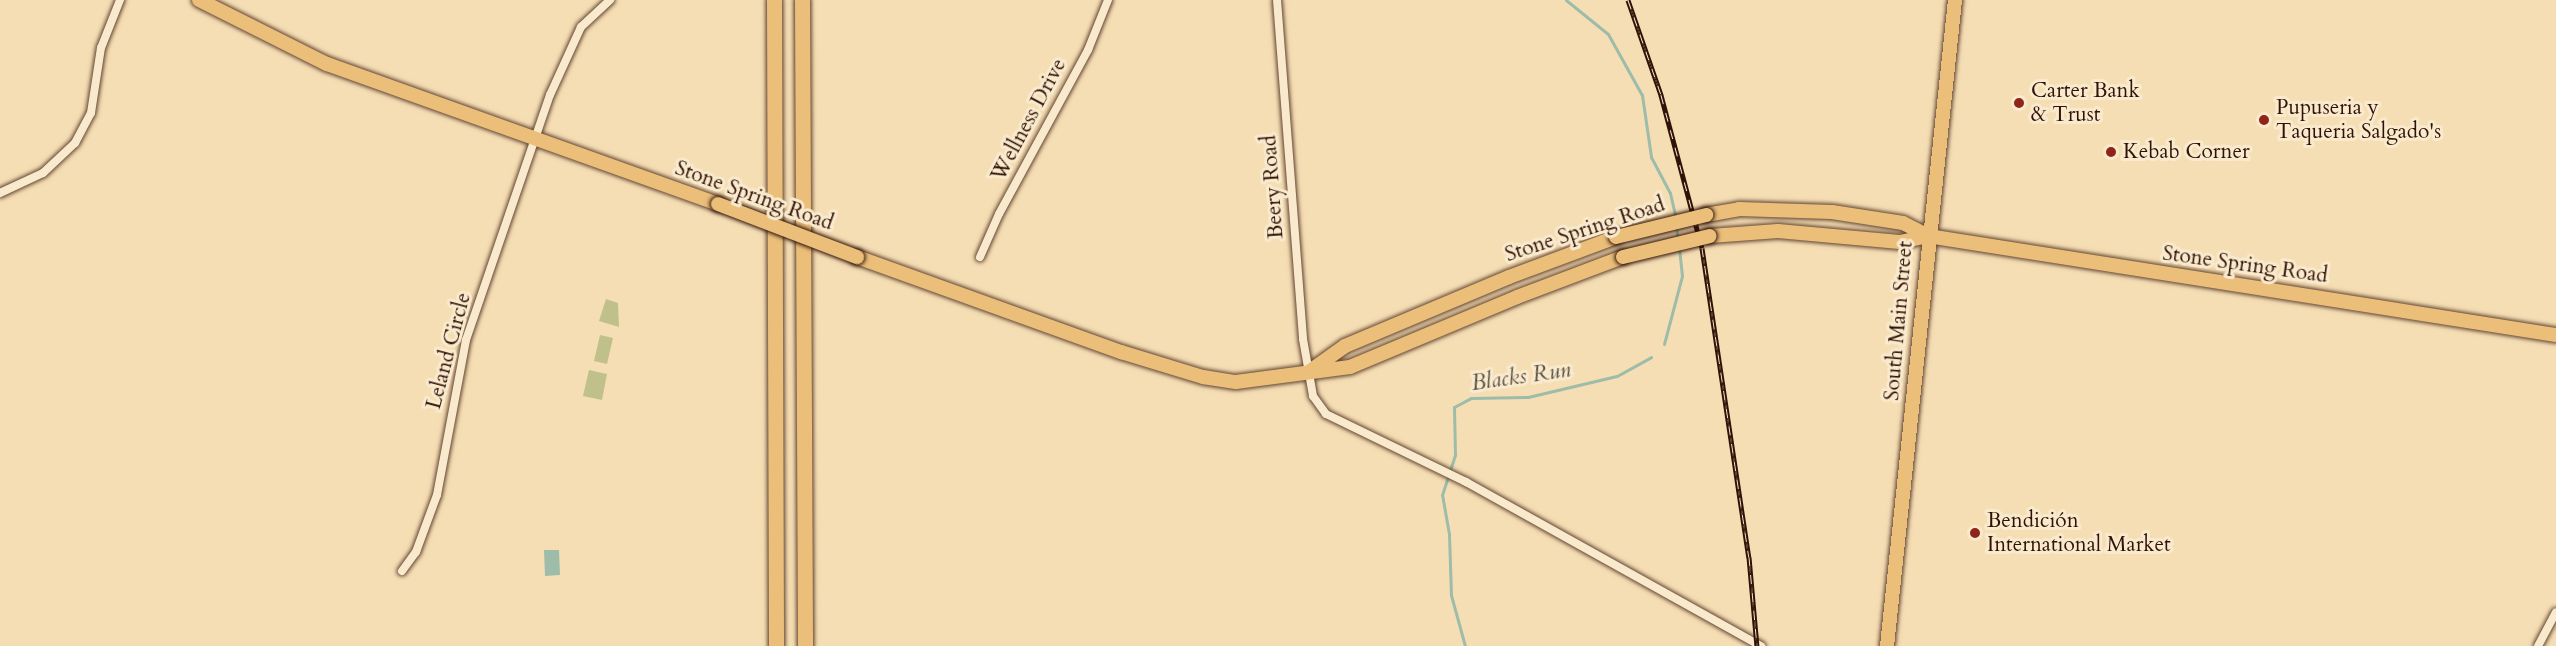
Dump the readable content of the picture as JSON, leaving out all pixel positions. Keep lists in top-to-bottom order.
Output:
{
  "streets": {
    "main road": ["Stone Spring Road", "South Main Street"],
    "street": ["Wellness Drive", "Beery Road", "Leland Circle"]
  },
  "crossings": [
    ["Beery Road", "Stone Spring Road"],
    ["Stone Spring Road", "South Main Street"],
    ["Stone Spring Road", "Leland Circle"]
  ],
  "water": ["Blacks Run"],
  "places": [
    "Carter Bank & Trust",
    "Pupuseria y Taqueria Salgado's",
    "Kebab Corner",
    "Bendición International Market"
  ]
}
